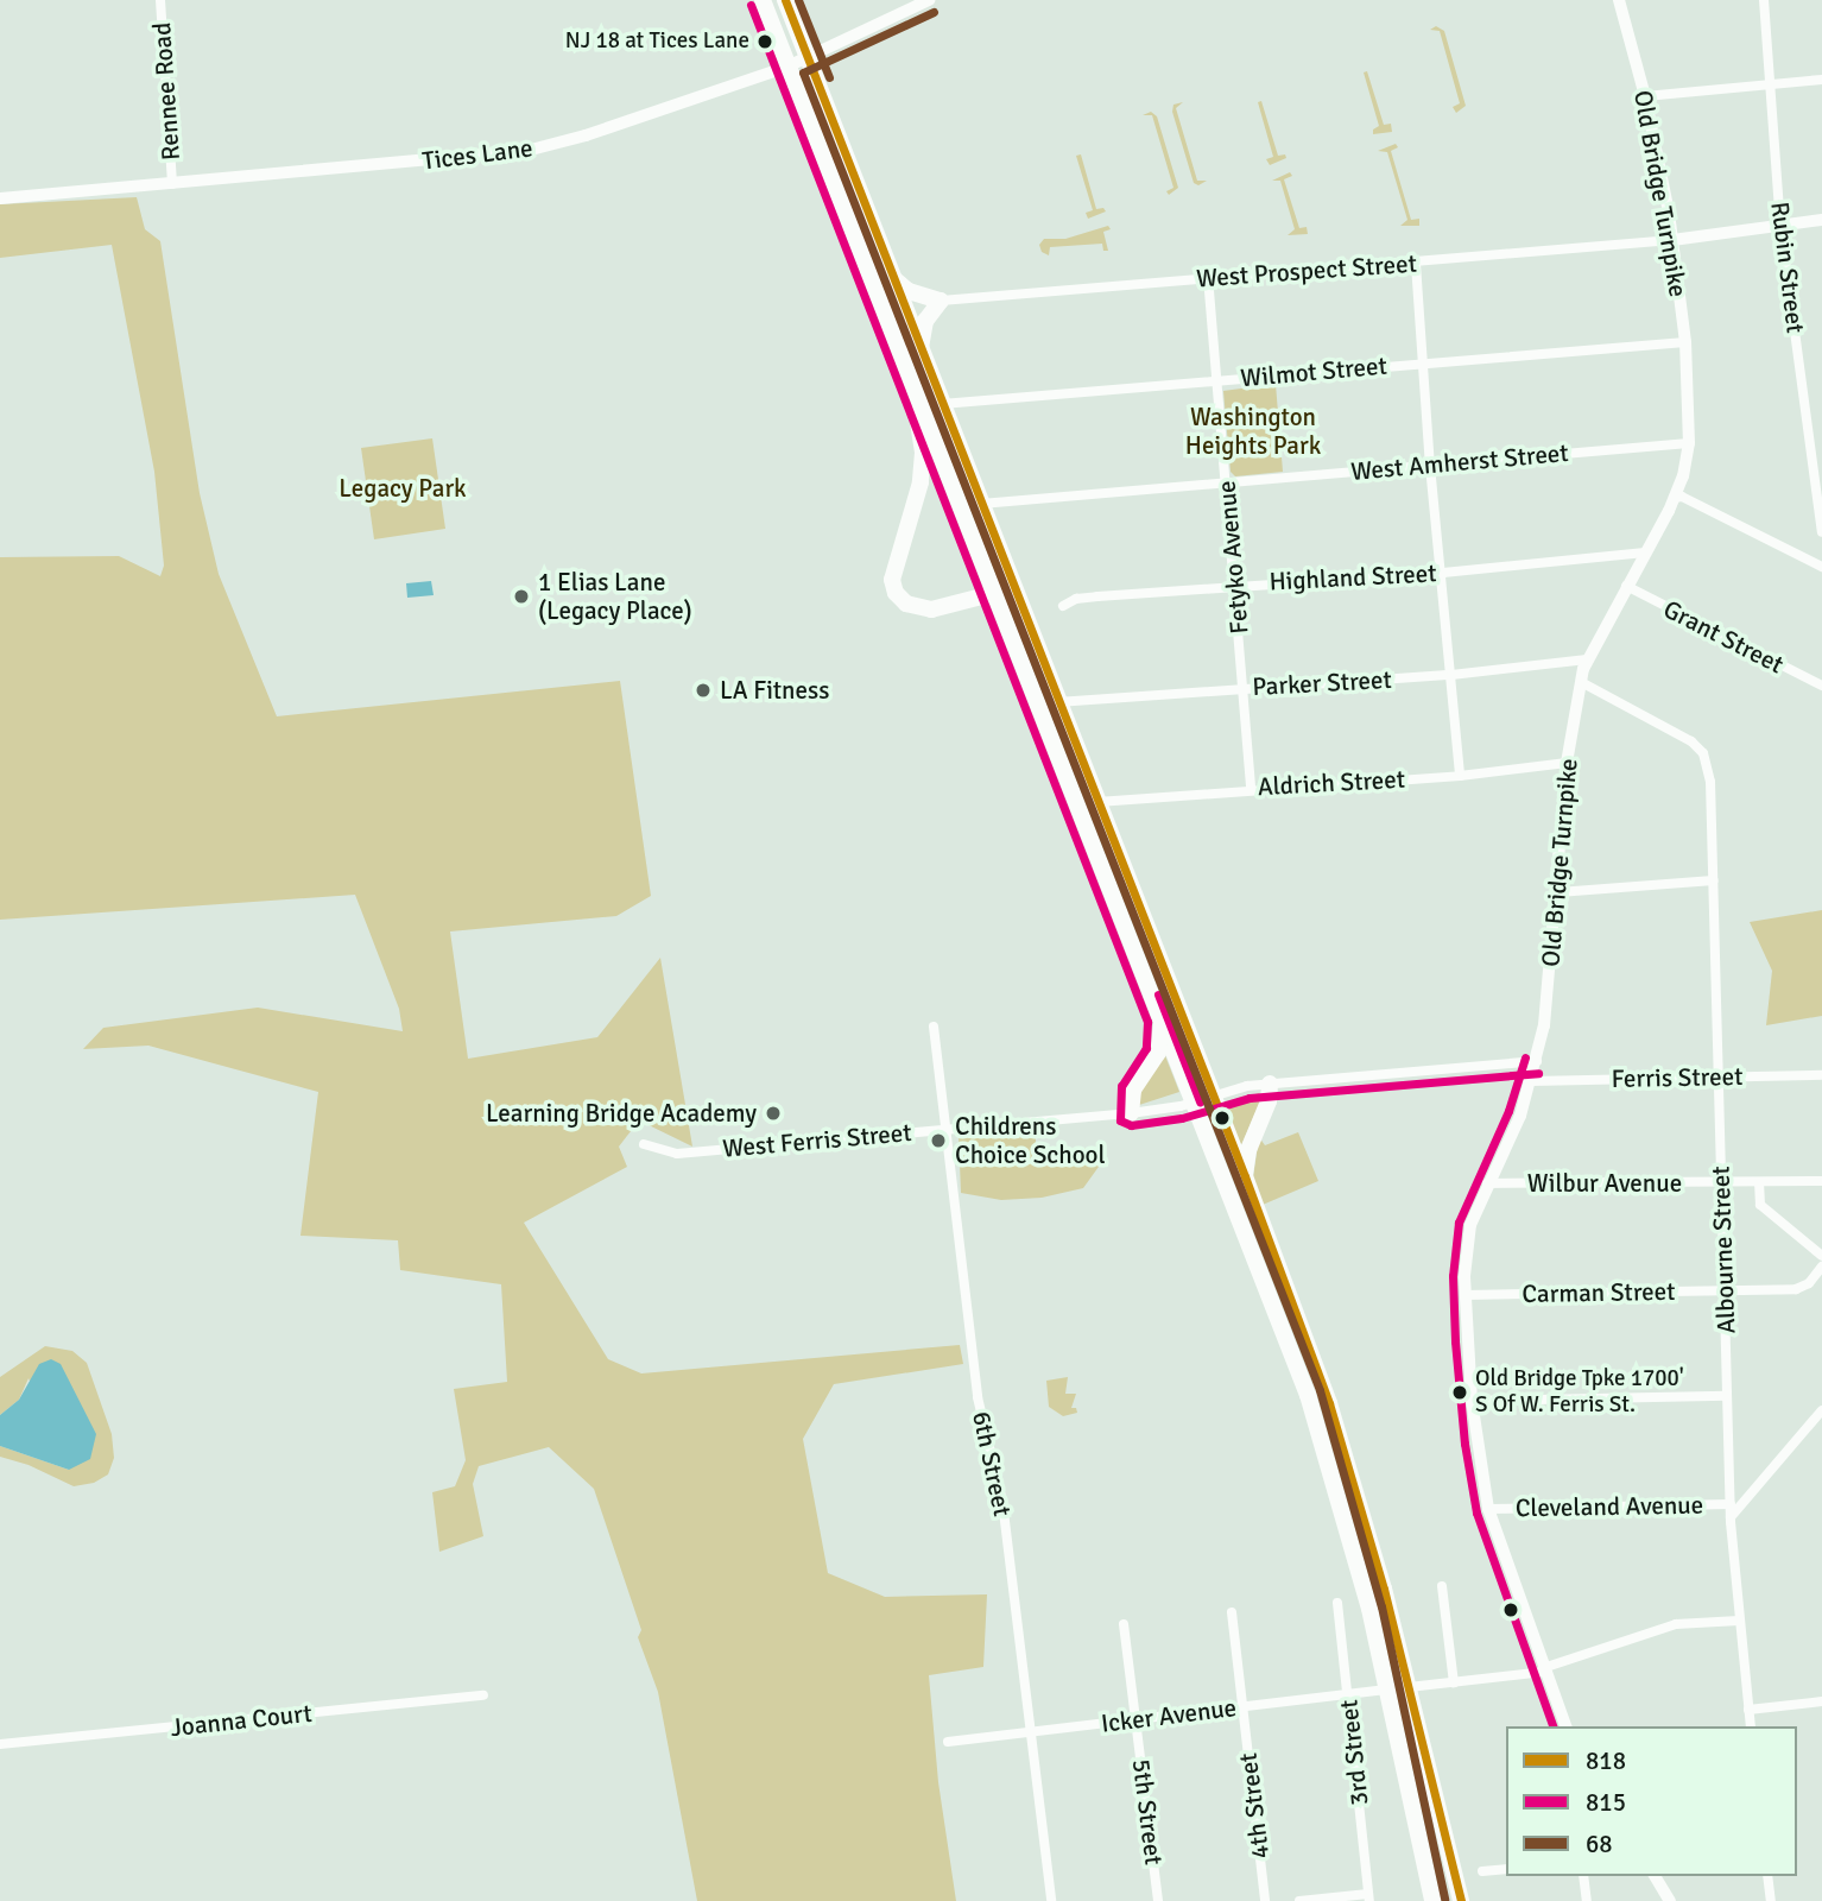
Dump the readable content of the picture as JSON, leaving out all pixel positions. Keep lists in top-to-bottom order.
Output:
{
  "streets": {
    "street": [
      "Rennee Road",
      "Tices Lane",
      "Old Bridge Turnpike",
      "Rubin Street",
      "West Prospect Street",
      "Wilmot Street",
      "West Amherst Street",
      "Fetyko Avenue",
      "Highland Street",
      "Grant Street",
      "Parker Street",
      "Aldrich Street",
      "Ferris Street",
      "West Ferris Street",
      "Wilbur Avenue",
      "Albourne Street",
      "Carman Street",
      "6th Street",
      "Cleveland Avenue",
      "Icker Avenue",
      "Joanna Court",
      "3rd Street",
      "4th Street",
      "5th Street"
    ]
  },
  "crossings": [
    ["Rennee Road", "Tices Lane"],
    ["Old Bridge Turnpike", "West Prospect Street"],
    ["Old Bridge Turnpike", "Wilmot Street"],
    ["Old Bridge Turnpike", "West Amherst Street"],
    ["Old Bridge Turnpike", "Highland Street"],
    ["Old Bridge Turnpike", "Grant Street"],
    ["Old Bridge Turnpike", "Parker Street"],
    ["Old Bridge Turnpike", "Aldrich Street"],
    ["Old Bridge Turnpike", "Ferris Street"],
    ["Old Bridge Turnpike", "West Ferris Street"],
    ["Old Bridge Turnpike", "Wilbur Avenue"],
    ["Old Bridge Turnpike", "Albourne Street"],
    ["Old Bridge Turnpike", "Carman Street"],
    ["Old Bridge Turnpike", "Cleveland Avenue"],
    ["West Prospect Street", "Fetyko Avenue"],
    ["Wilmot Street", "Fetyko Avenue"],
    ["West Amherst Street", "Fetyko Avenue"],
    ["Fetyko Avenue", "Highland Street"],
    ["Fetyko Avenue", "Parker Street"],
    ["Fetyko Avenue", "Aldrich Street"],
    ["Ferris Street", "Albourne Street"],
    ["West Ferris Street", "6th Street"],
    ["Wilbur Avenue", "Albourne Street"],
    ["Albourne Street", "Carman Street"],
    ["Albourne Street", "Cleveland Avenue"],
    ["6th Street", "Icker Avenue"],
    ["Icker Avenue", "3rd Street"],
    ["Icker Avenue", "4th Street"],
    ["Icker Avenue", "5th Street"]
  ],
  "parks": ["Washington Heights Park", "Legacy Park"],
  "places": [
    "NJ 18 at Tices Lane",
    "1 Elias Lane (Legacy Place)",
    "LA Fitness",
    "Learning Bridge Academy",
    "Childrens Choice School",
    "Old Bridge Tpke 1700' S Of W. Ferris St."
  ],
  "lines": ["transit line 818", "transit line 68", "transit line 815"],
  "legend": ["818", "815", "68"]
}
